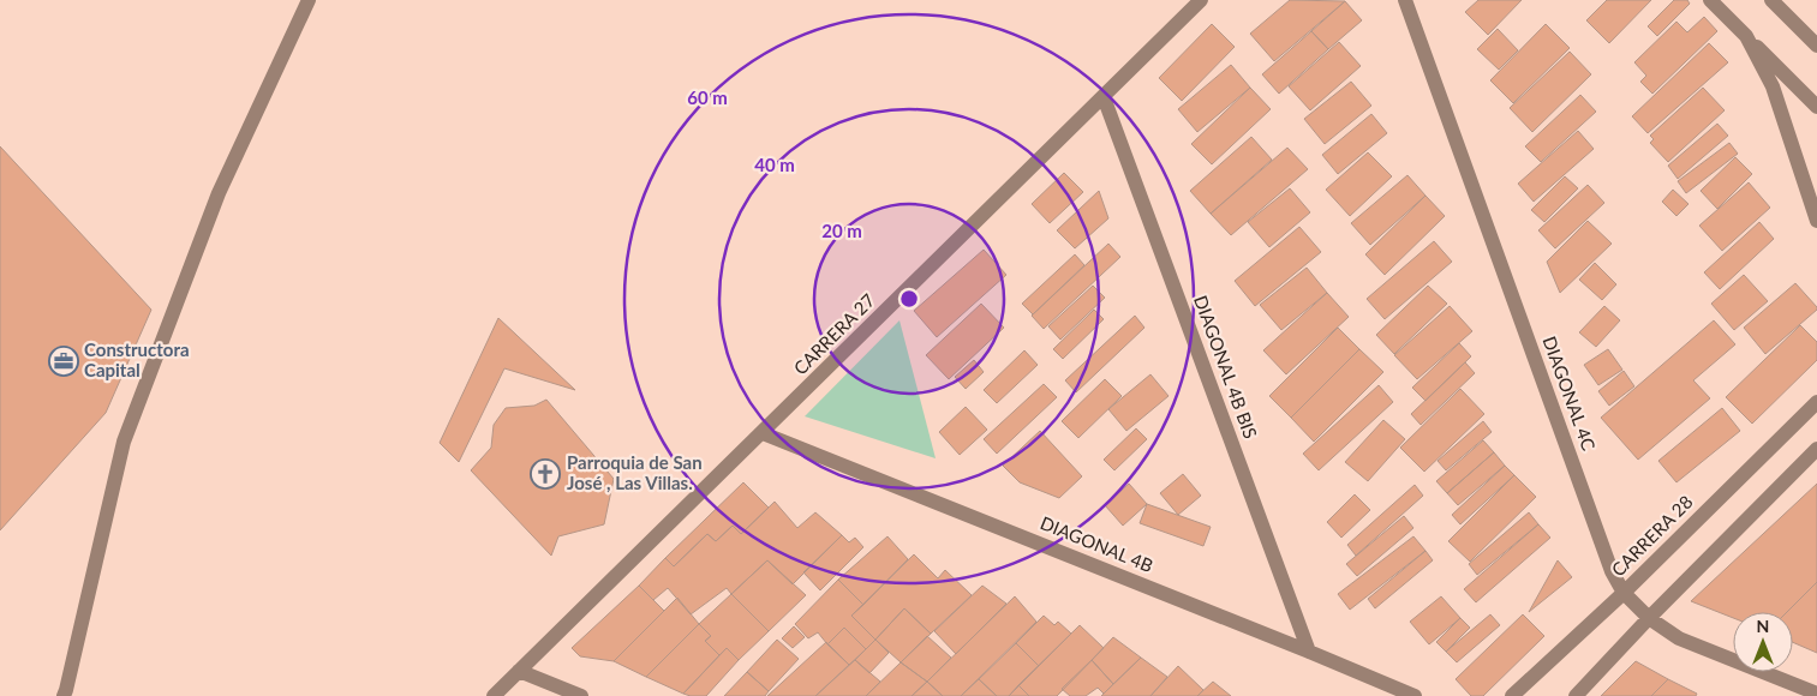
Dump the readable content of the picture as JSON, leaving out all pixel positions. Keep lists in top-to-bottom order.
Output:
{
  "streets": {
    "street": [
      "CARRERA 27",
      "DIAGONAL 4B BIS",
      "DIAGONAL 4C",
      "CARRERA 28",
      "DIAGONAL 4B"
    ]
  },
  "crossings": [
    ["CARRERA 27", "DIAGONAL 4B BIS"],
    ["CARRERA 27", "DIAGONAL 4B"],
    ["DIAGONAL 4B BIS", "DIAGONAL 4B"],
    ["DIAGONAL 4C", "CARRERA 28"]
  ],
  "places": {
    "office": ["Constructora Capital"],
    "church": ["Parroquia de San José , Las Villas."]
  },
  "north": "top",
  "rings": ["60 m", "40 m", "20 m"]
}
